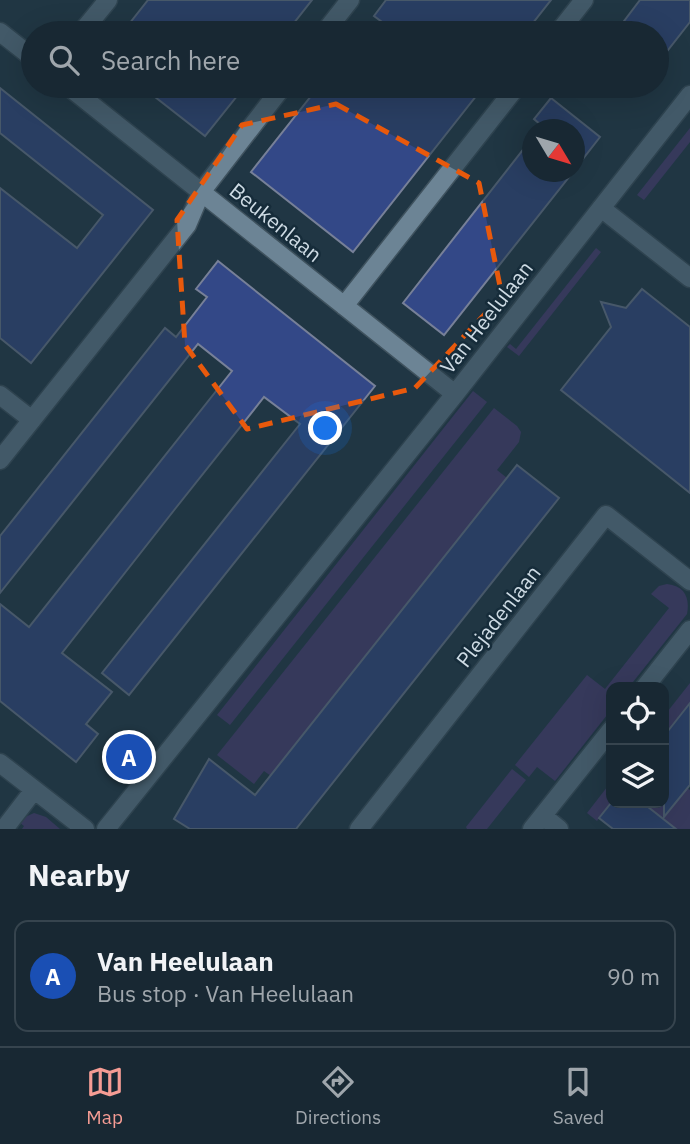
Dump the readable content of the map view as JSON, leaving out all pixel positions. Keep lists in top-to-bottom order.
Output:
{
  "streets": {
    "street": ["Beukenlaan", "Van Heelulaan", "Plejadenlaan"]
  },
  "crossings": [
    ["Beukenlaan", "Van Heelulaan"]
  ],
  "north": "bottom right",
  "page": {
    "search": "Search here",
    "pins": "A",
    "heading": "Nearby",
    "list": [
      {
        "mark": "A",
        "name": "Van Heelulaan",
        "note": "Bus stop · Van Heelulaan",
        "value": "90 m"
      }
    ],
    "nav": ["Map", "Directions", "Saved"]
  }
}
